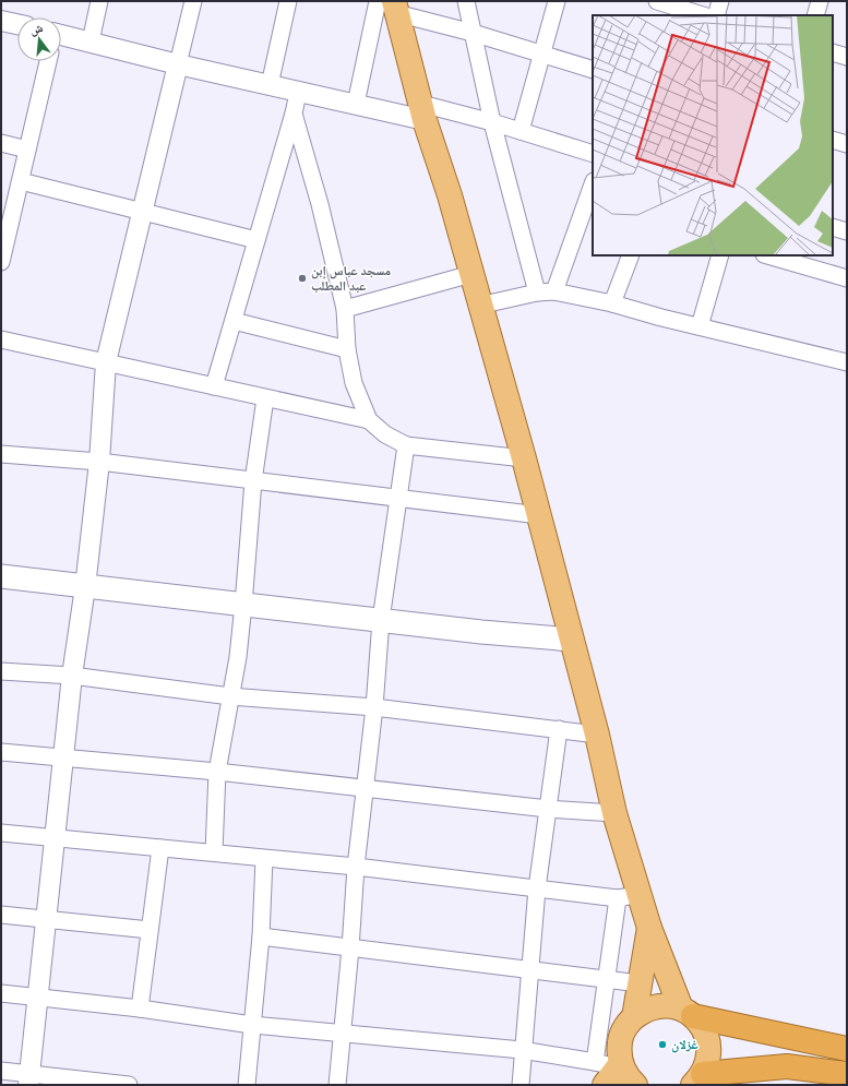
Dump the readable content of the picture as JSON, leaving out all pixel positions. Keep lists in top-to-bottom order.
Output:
{
  "places": ["مسجد عباس إبن عبد المطلب", "غزلان"],
  "north": "top"
}
